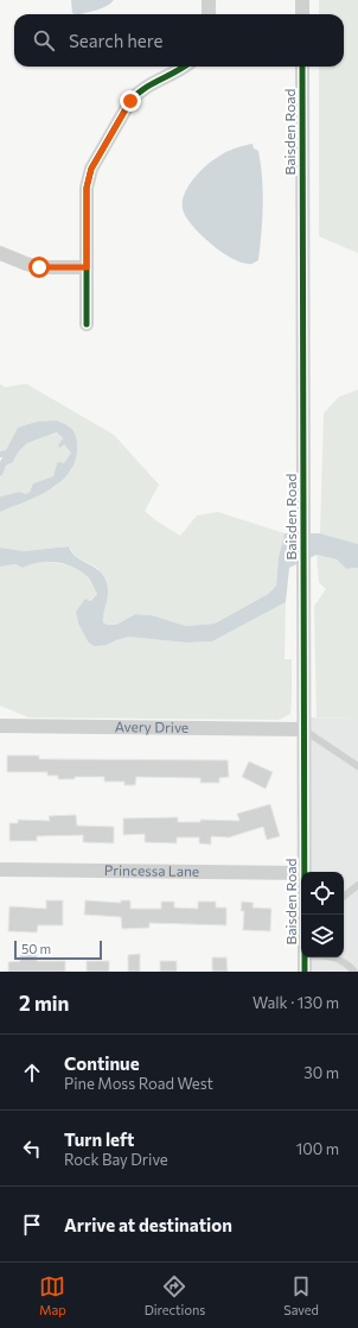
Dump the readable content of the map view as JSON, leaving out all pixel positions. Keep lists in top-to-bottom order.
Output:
{
  "streets": {
    "street": ["Baisden Road", "Avery Drive", "Princessa Lane"]
  },
  "crossings": [
    ["Baisden Road", "Avery Drive"]
  ],
  "scale_bar": "50 m",
  "page": {
    "search": "Search here",
    "scale": "50 m",
    "heading": ["2 min", "Walk · 130 m"],
    "list": [
      ["Continue", "Pine Moss Road West", "30 m"],
      ["Turn left", "Rock Bay Drive", "100 m"],
      "Arrive at destination"
    ],
    "nav": ["Map", "Directions", "Saved"]
  }
}
